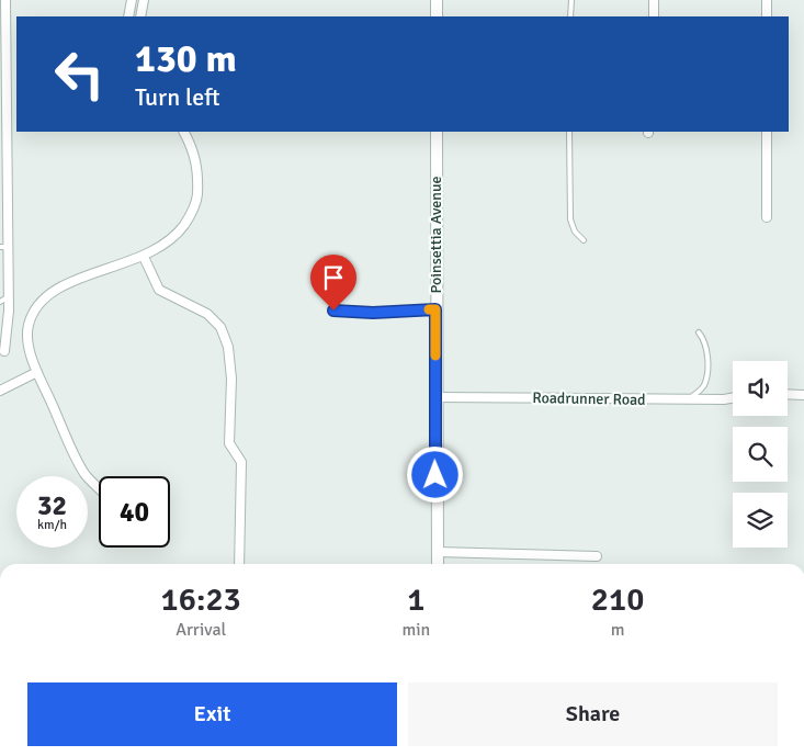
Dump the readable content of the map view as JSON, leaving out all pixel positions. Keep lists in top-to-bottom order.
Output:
{
  "streets": {
    "street": ["Poinsettia Avenue", "Roadrunner Road"]
  },
  "crossings": [
    ["Poinsettia Avenue", "Roadrunner Road"]
  ],
  "page": {
    "turn": ["130 m", "Turn left"],
    "speed": "32 km/h",
    "limit": "40",
    "eta": [
      "16:23",
      "Arrival",
      "1",
      "min",
      "210",
      "m"
    ],
    "buttons": ["Exit", "Share"]
  }
}
